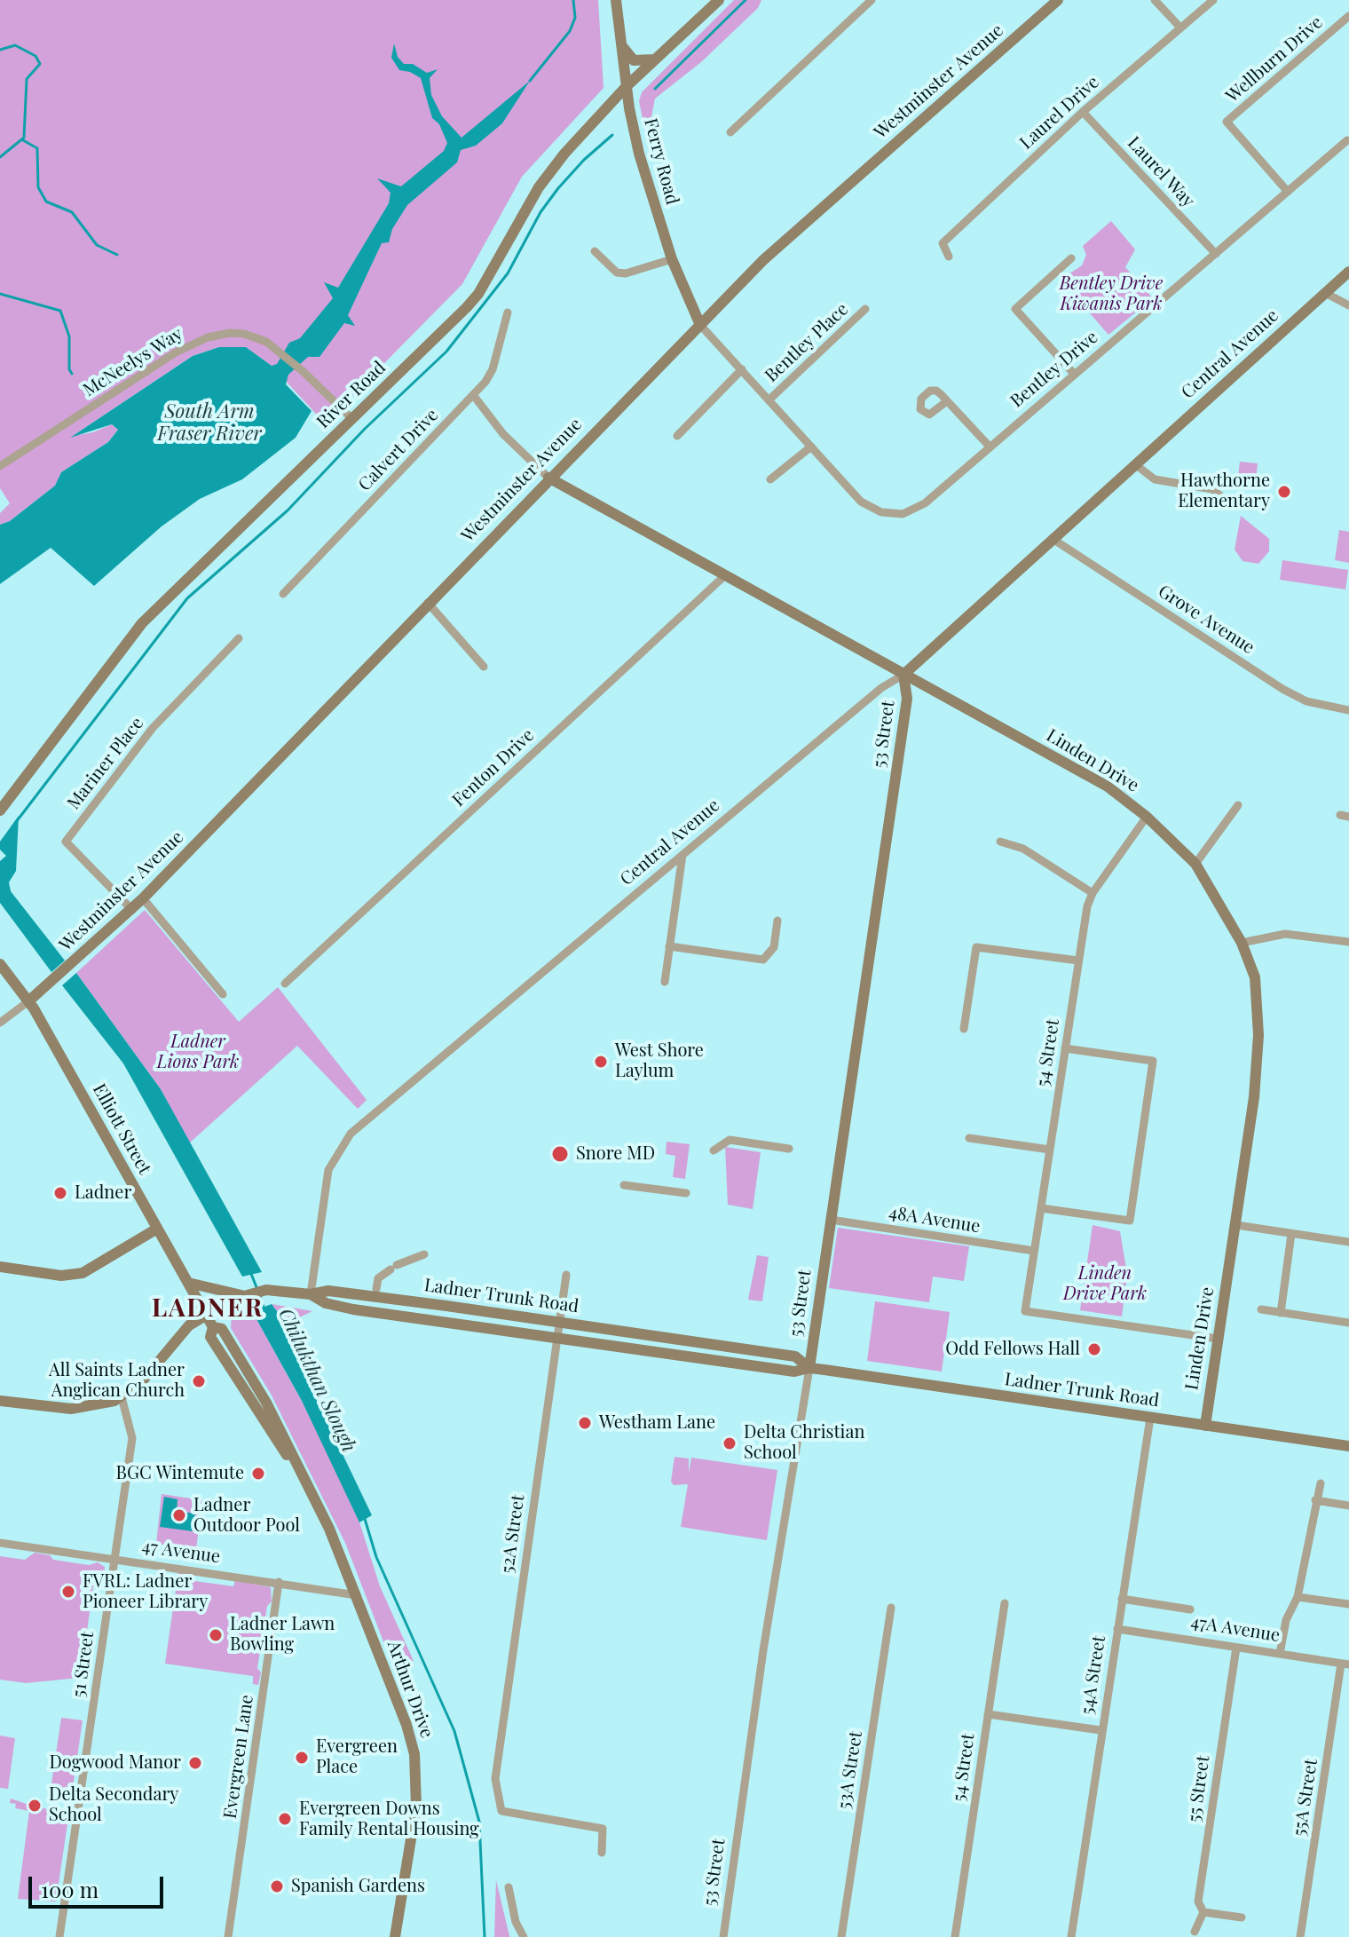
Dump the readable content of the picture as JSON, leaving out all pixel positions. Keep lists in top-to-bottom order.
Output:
{
  "streets": {
    "street": [
      "Wellburn Drive",
      "Westminster Avenue",
      "Laurel Drive",
      "Ferry Road",
      "Laurel Way",
      "Bentley Place",
      "Central Avenue",
      "McNeelys Way",
      "Bentley Drive",
      "River Road",
      "Calvert Drive",
      "Grove Avenue",
      "53 Street",
      "Linden Drive",
      "Mariner Place",
      "Fenton Drive",
      "54 Street",
      "Elliott Street",
      "48A Avenue",
      "Ladner Trunk Road",
      "52A Street",
      "47 Avenue",
      "47A Avenue",
      "51 Street",
      "54A Street",
      "Arthur Drive",
      "Evergreen Lane",
      "53A Street",
      "55 Street",
      "55A Street"
    ]
  },
  "crossings": [
    ["Wellburn Drive", "Bentley Drive"],
    ["Westminster Avenue", "Ferry Road"],
    ["Westminster Avenue", "Bentley Drive"],
    ["Westminster Avenue", "Linden Drive"],
    ["Westminster Avenue", "Mariner Place"],
    ["Westminster Avenue", "Elliott Street"],
    ["Laurel Drive", "Laurel Way"],
    ["Ferry Road", "Bentley Drive"],
    ["Ferry Road", "River Road"],
    ["Laurel Way", "Bentley Drive"],
    ["Bentley Place", "Bentley Drive"],
    ["Central Avenue", "Grove Avenue"],
    ["Central Avenue", "53 Street"],
    ["Central Avenue", "Linden Drive"],
    ["Central Avenue", "Ladner Trunk Road"],
    ["McNeelys Way", "River Road"],
    ["Calvert Drive", "Linden Drive"],
    ["53 Street", "Linden Drive"],
    ["53 Street", "48A Avenue"],
    ["53 Street", "Ladner Trunk Road"],
    ["Linden Drive", "Fenton Drive"],
    ["Linden Drive", "54 Street"],
    ["Linden Drive", "Ladner Trunk Road"],
    ["54 Street", "48A Avenue"],
    ["Elliott Street", "Ladner Trunk Road"],
    ["Elliott Street", "Arthur Drive"],
    ["Ladner Trunk Road", "52A Street"],
    ["Ladner Trunk Road", "54A Street"],
    ["Ladner Trunk Road", "Arthur Drive"],
    ["47 Avenue", "51 Street"],
    ["47 Avenue", "Arthur Drive"],
    ["47 Avenue", "Evergreen Lane"],
    ["47A Avenue", "54A Street"],
    ["47A Avenue", "55 Street"],
    ["47A Avenue", "55A Street"]
  ],
  "districts": ["LADNER"],
  "water": ["South Arm Fraser River", "Chilukthan Slough"],
  "parks": ["Bentley Drive Kiwanis Park", "Ladner Lions Park", "Linden Drive Park"],
  "places": [
    "Hawthorne Elementary",
    "West Shore Laylum",
    "Snore MD",
    "Ladner",
    "Odd Fellows Hall",
    "All Saints Ladner Anglican Church",
    "Westham Lane",
    "Delta Christian School",
    "BGC Wintemute",
    "Ladner Outdoor Pool",
    "FVRL: Ladner Pioneer Library",
    "Ladner Lawn Bowling",
    "Evergreen Place",
    "Dogwood Manor",
    "Delta Secondary School",
    "Evergreen Downs Family Rental Housing",
    "Spanish Gardens"
  ],
  "scale_bar": "100 m"
}
